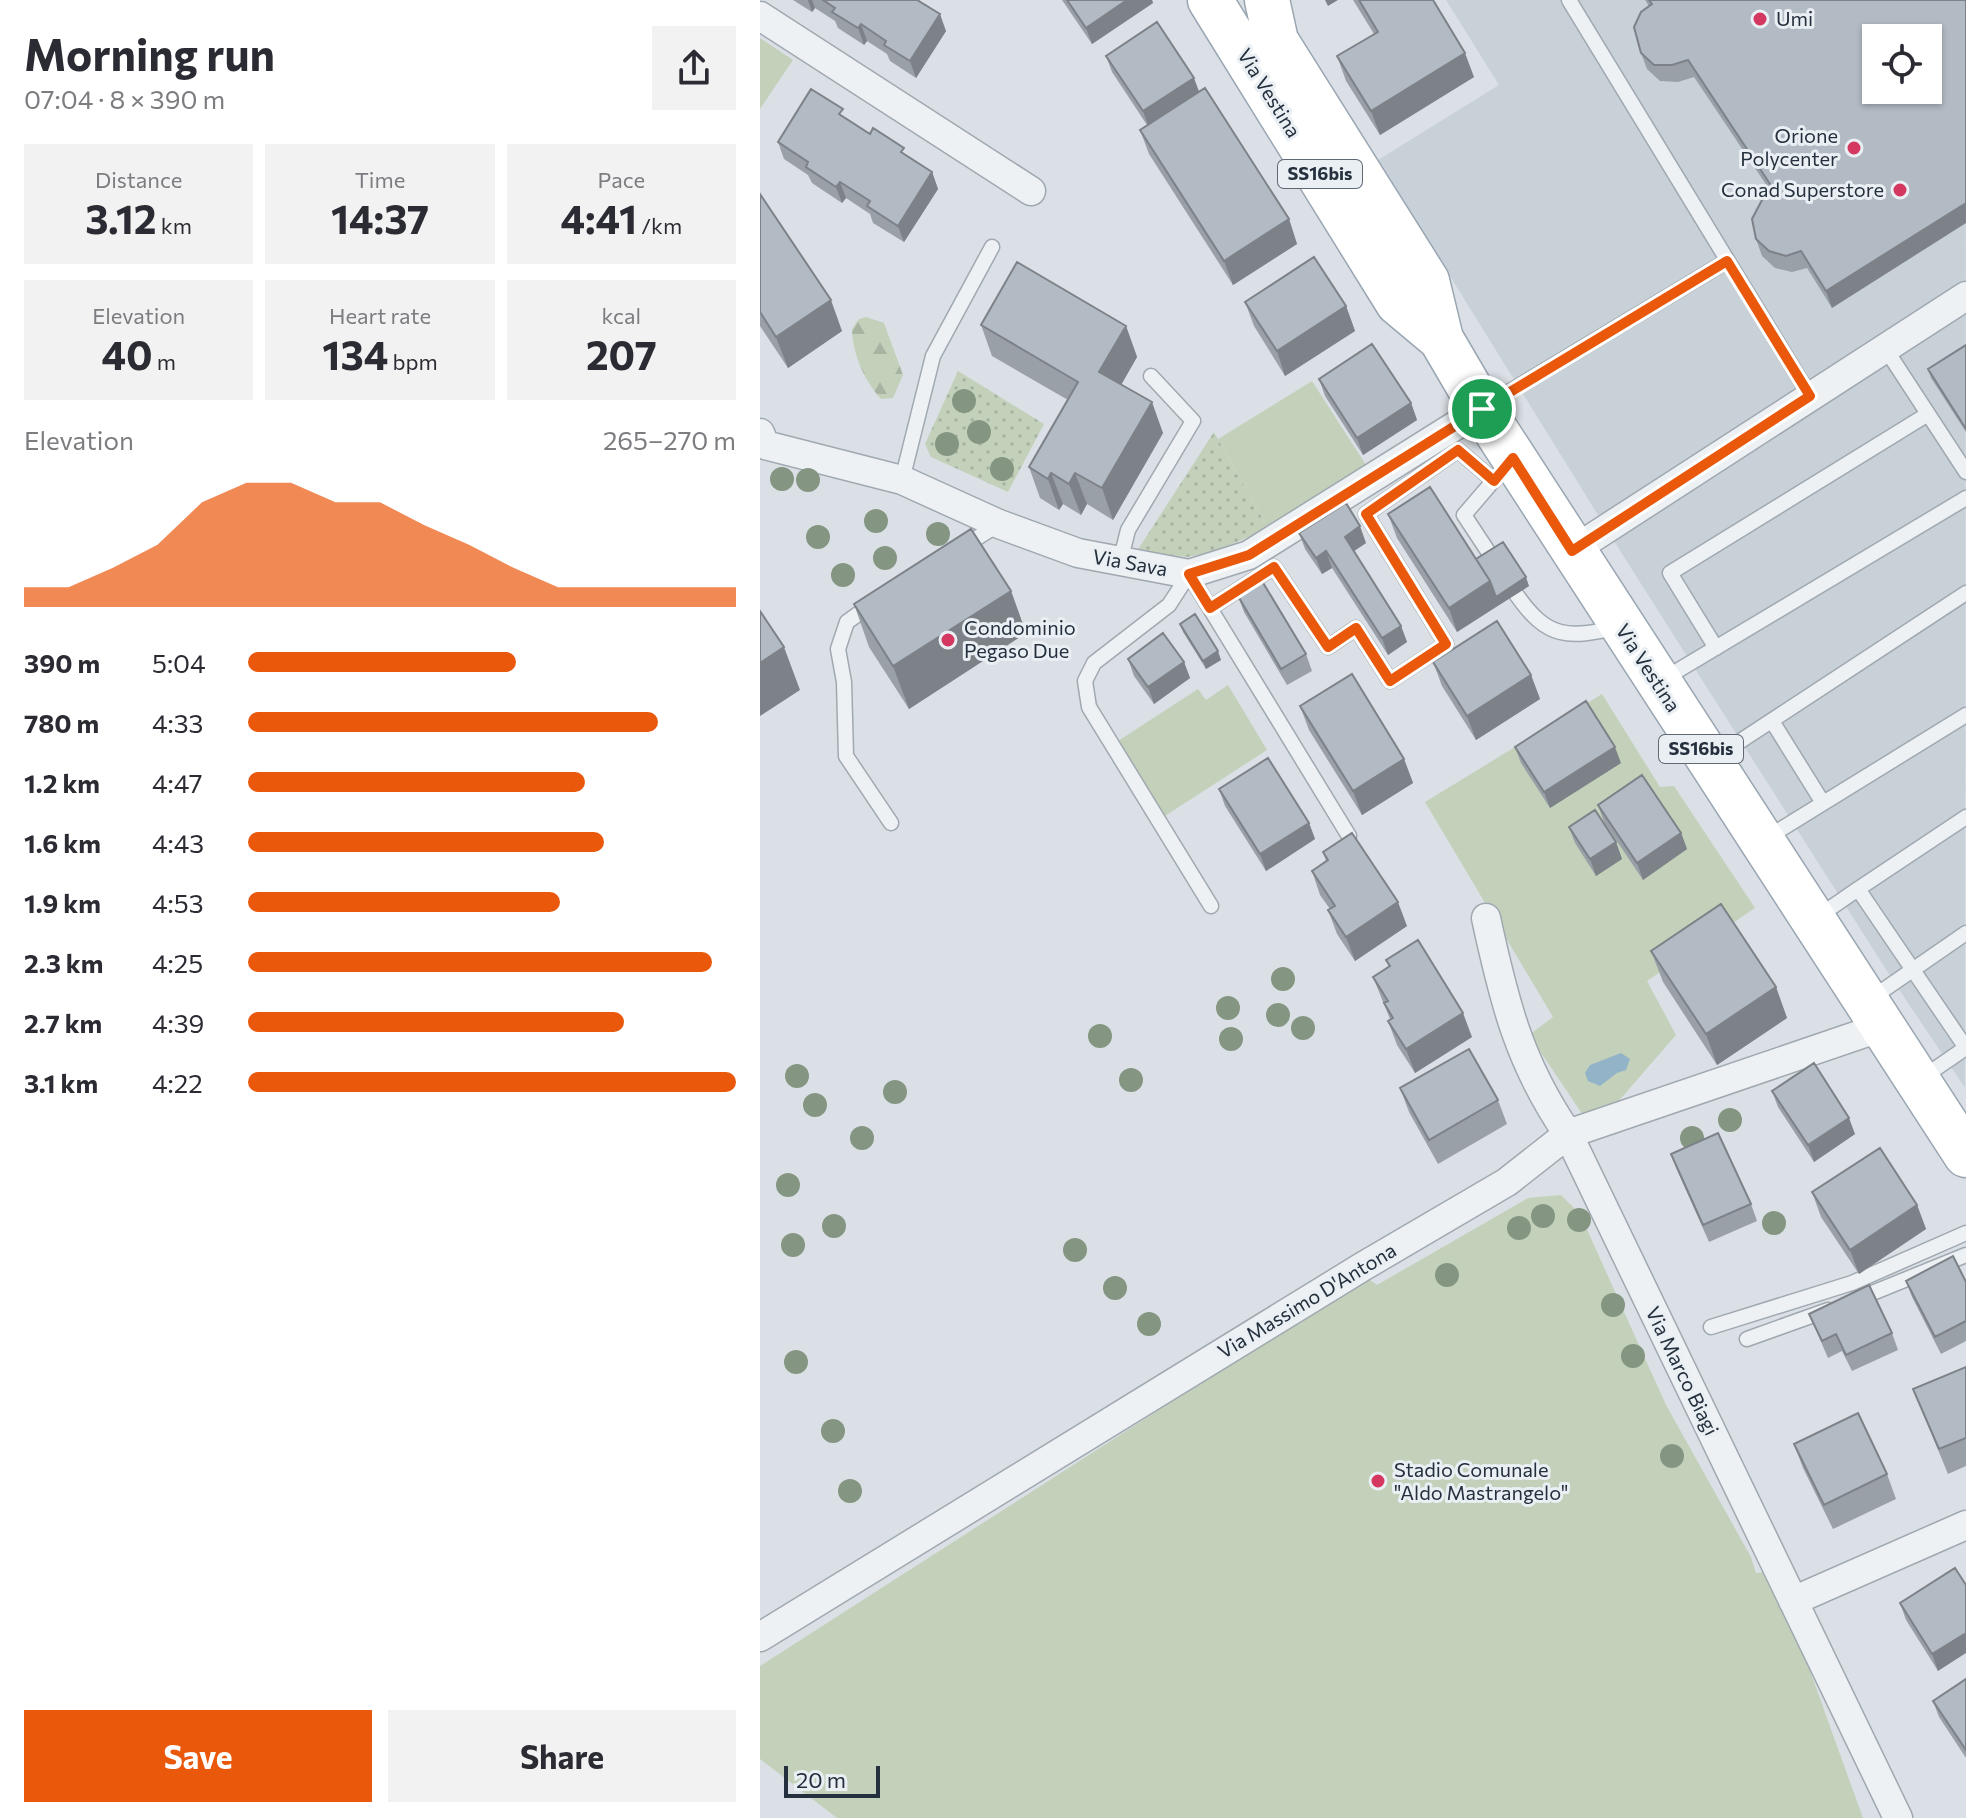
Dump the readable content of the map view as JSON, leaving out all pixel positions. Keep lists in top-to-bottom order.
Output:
{
  "streets": {
    "main road": ["Via Vestina", "SS16bis"],
    "street": ["Via Sava", "Via Massimo D'Antona", "Via Marco Biagi"]
  },
  "crossings": [
    ["Via Vestina", "Via Sava"],
    ["Via Vestina", "Via Massimo D'Antona"],
    ["Via Massimo D'Antona", "Via Marco Biagi"]
  ],
  "places": [
    "Umi",
    "Orione Polycenter",
    "Conad Superstore",
    "Condominio Pegaso Due",
    "Stadio Comunale \"Aldo Mastrangelo\""
  ],
  "scale_bar": "20 m",
  "page": {
    "heading": ["Morning run", "07:04 · 8 × 390 m"],
    "stats": [
      ["Distance", "3.12 km"],
      ["Time", "14:37"],
      ["Pace", "4:41 /km"],
      ["Elevation", "40 m"],
      ["Heart rate", "134 bpm"],
      ["kcal", "207"]
    ],
    "chart": ["Elevation", "265–270 m"],
    "list": [
      {
        "name": "390 m",
        "note": "5:04"
      },
      {
        "name": "780 m",
        "note": "4:33"
      },
      {
        "name": "1.2 km",
        "note": "4:47"
      },
      {
        "name": "1.6 km",
        "note": "4:43"
      },
      {
        "name": "1.9 km",
        "note": "4:53"
      },
      {
        "name": "2.3 km",
        "note": "4:25"
      },
      {
        "name": "2.7 km",
        "note": "4:39"
      },
      {
        "name": "3.1 km",
        "note": "4:22"
      }
    ],
    "buttons": ["Save", "Share"],
    "scale": "20 m"
  }
}
